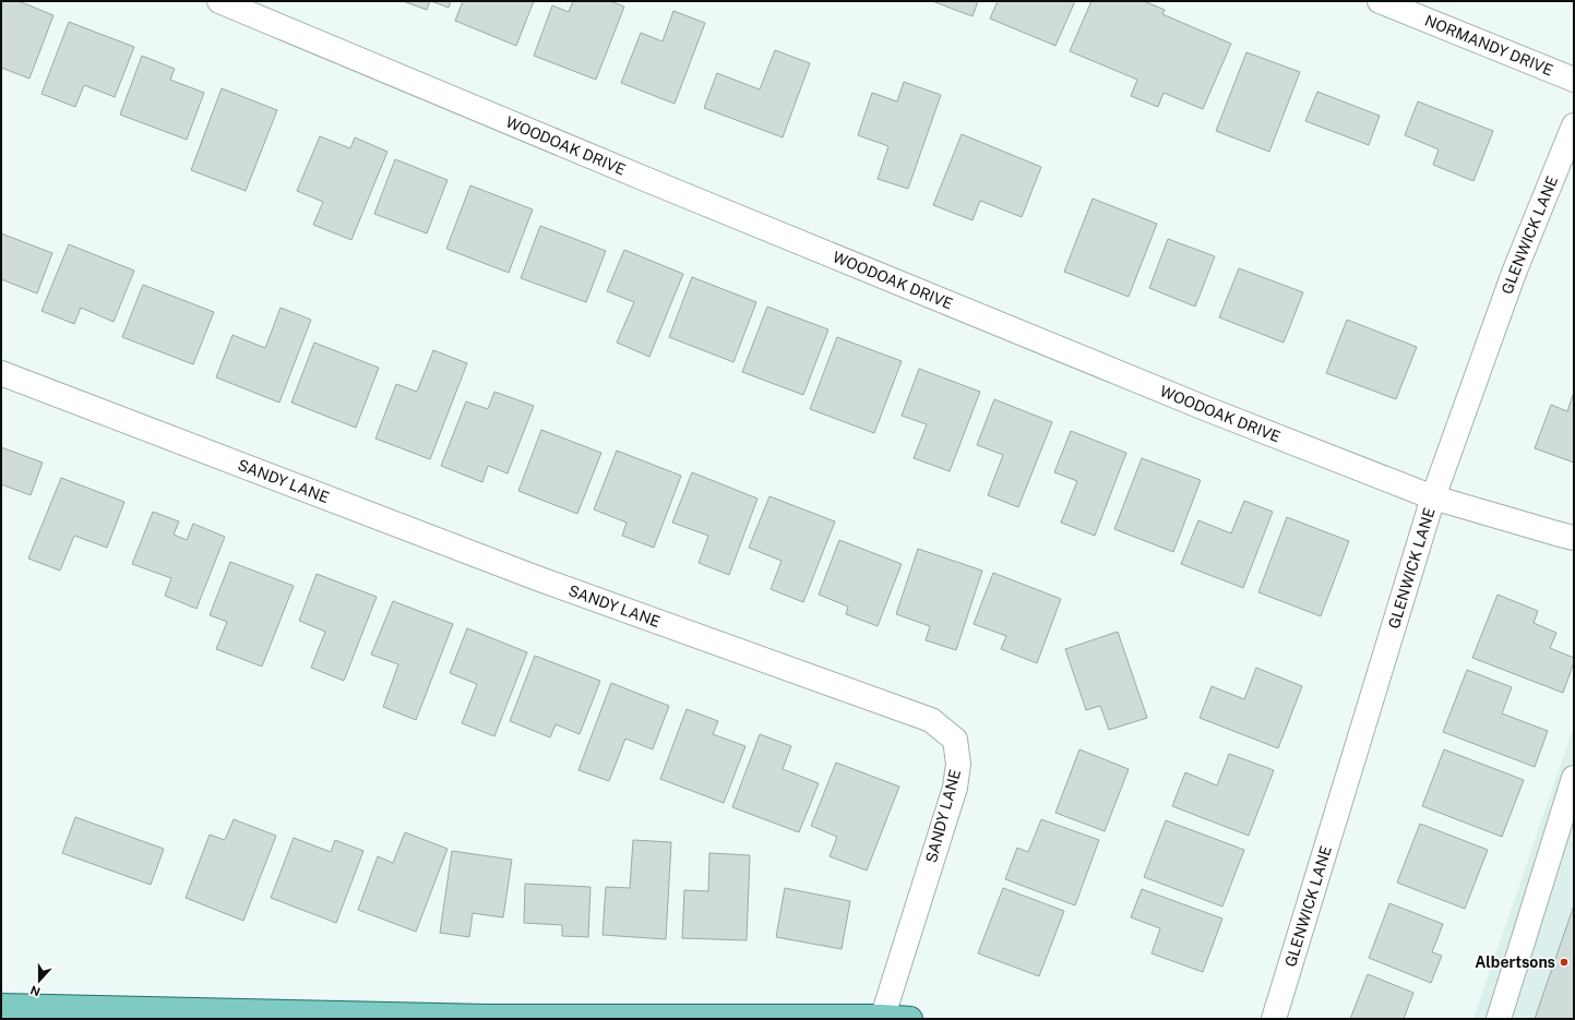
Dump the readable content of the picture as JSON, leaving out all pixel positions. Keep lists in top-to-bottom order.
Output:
{
  "streets": {
    "street": [
      "NORMANDY DRIVE",
      "WOODOAK DRIVE",
      "GLENWICK LANE",
      "SANDY LANE"
    ]
  },
  "crossings": [
    ["WOODOAK DRIVE", "GLENWICK LANE"]
  ],
  "places": ["Albertsons"],
  "north": "bottom"
}
